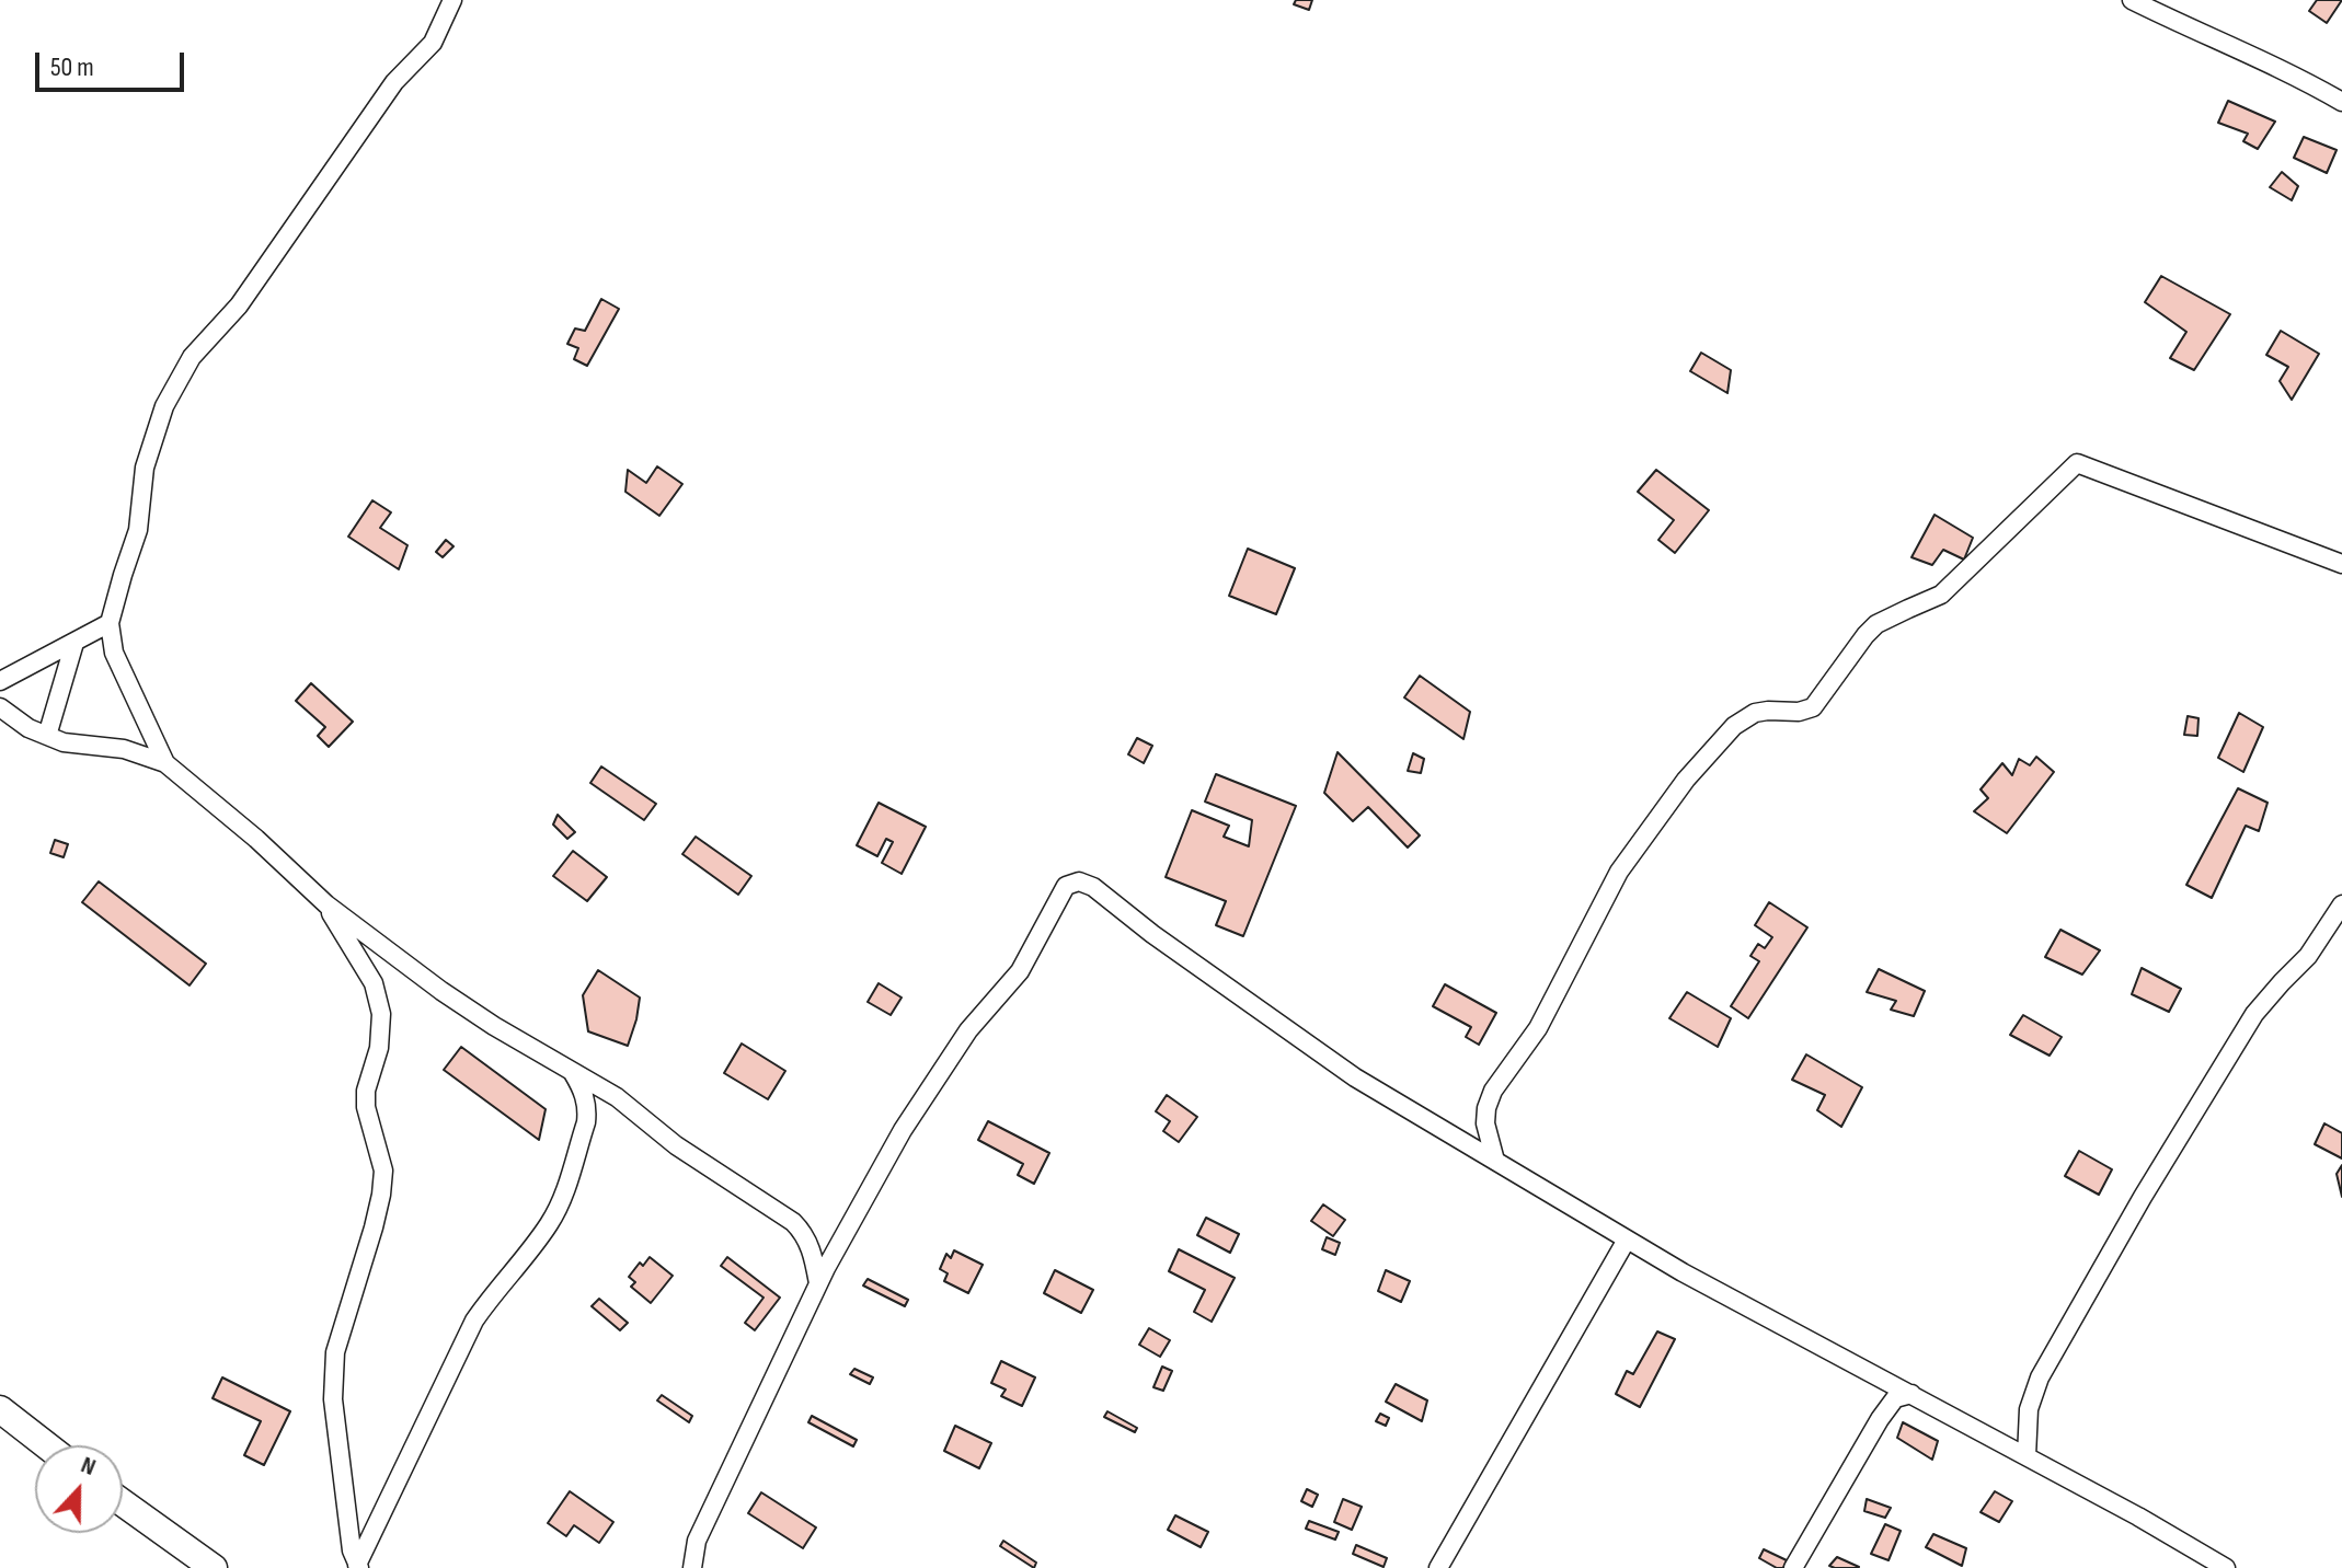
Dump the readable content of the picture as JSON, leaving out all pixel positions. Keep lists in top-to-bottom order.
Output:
{
  "scale_bar": "50 m",
  "north": "top"
}
